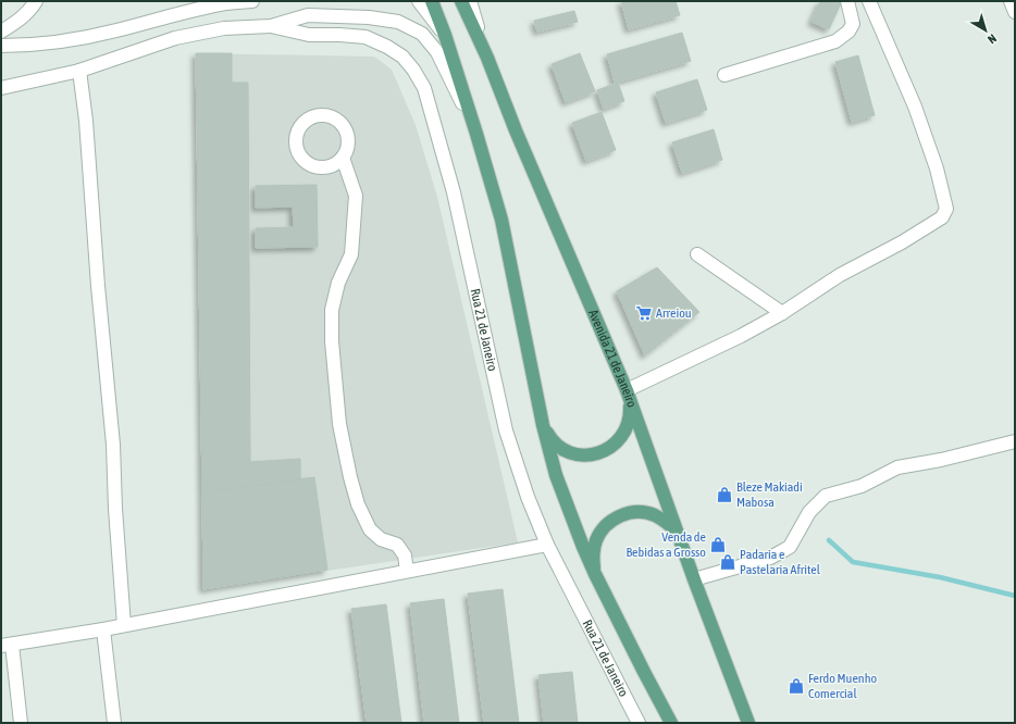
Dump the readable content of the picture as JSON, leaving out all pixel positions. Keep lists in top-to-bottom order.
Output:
{
  "streets": {
    "main road": ["Avenida 21 de Janeiro"],
    "street": ["Rua 21 de Janeiro"]
  },
  "places": {
    "supermarket": ["Arreiou"],
    "shop": [
      "Bleze Makiadi Mabosa",
      "Venda de Bebidas a Grosso",
      "Padaria e Pastelaria Afritel",
      "Ferdo Muenho Comercial"
    ]
  },
  "north": "bottom right"
}
